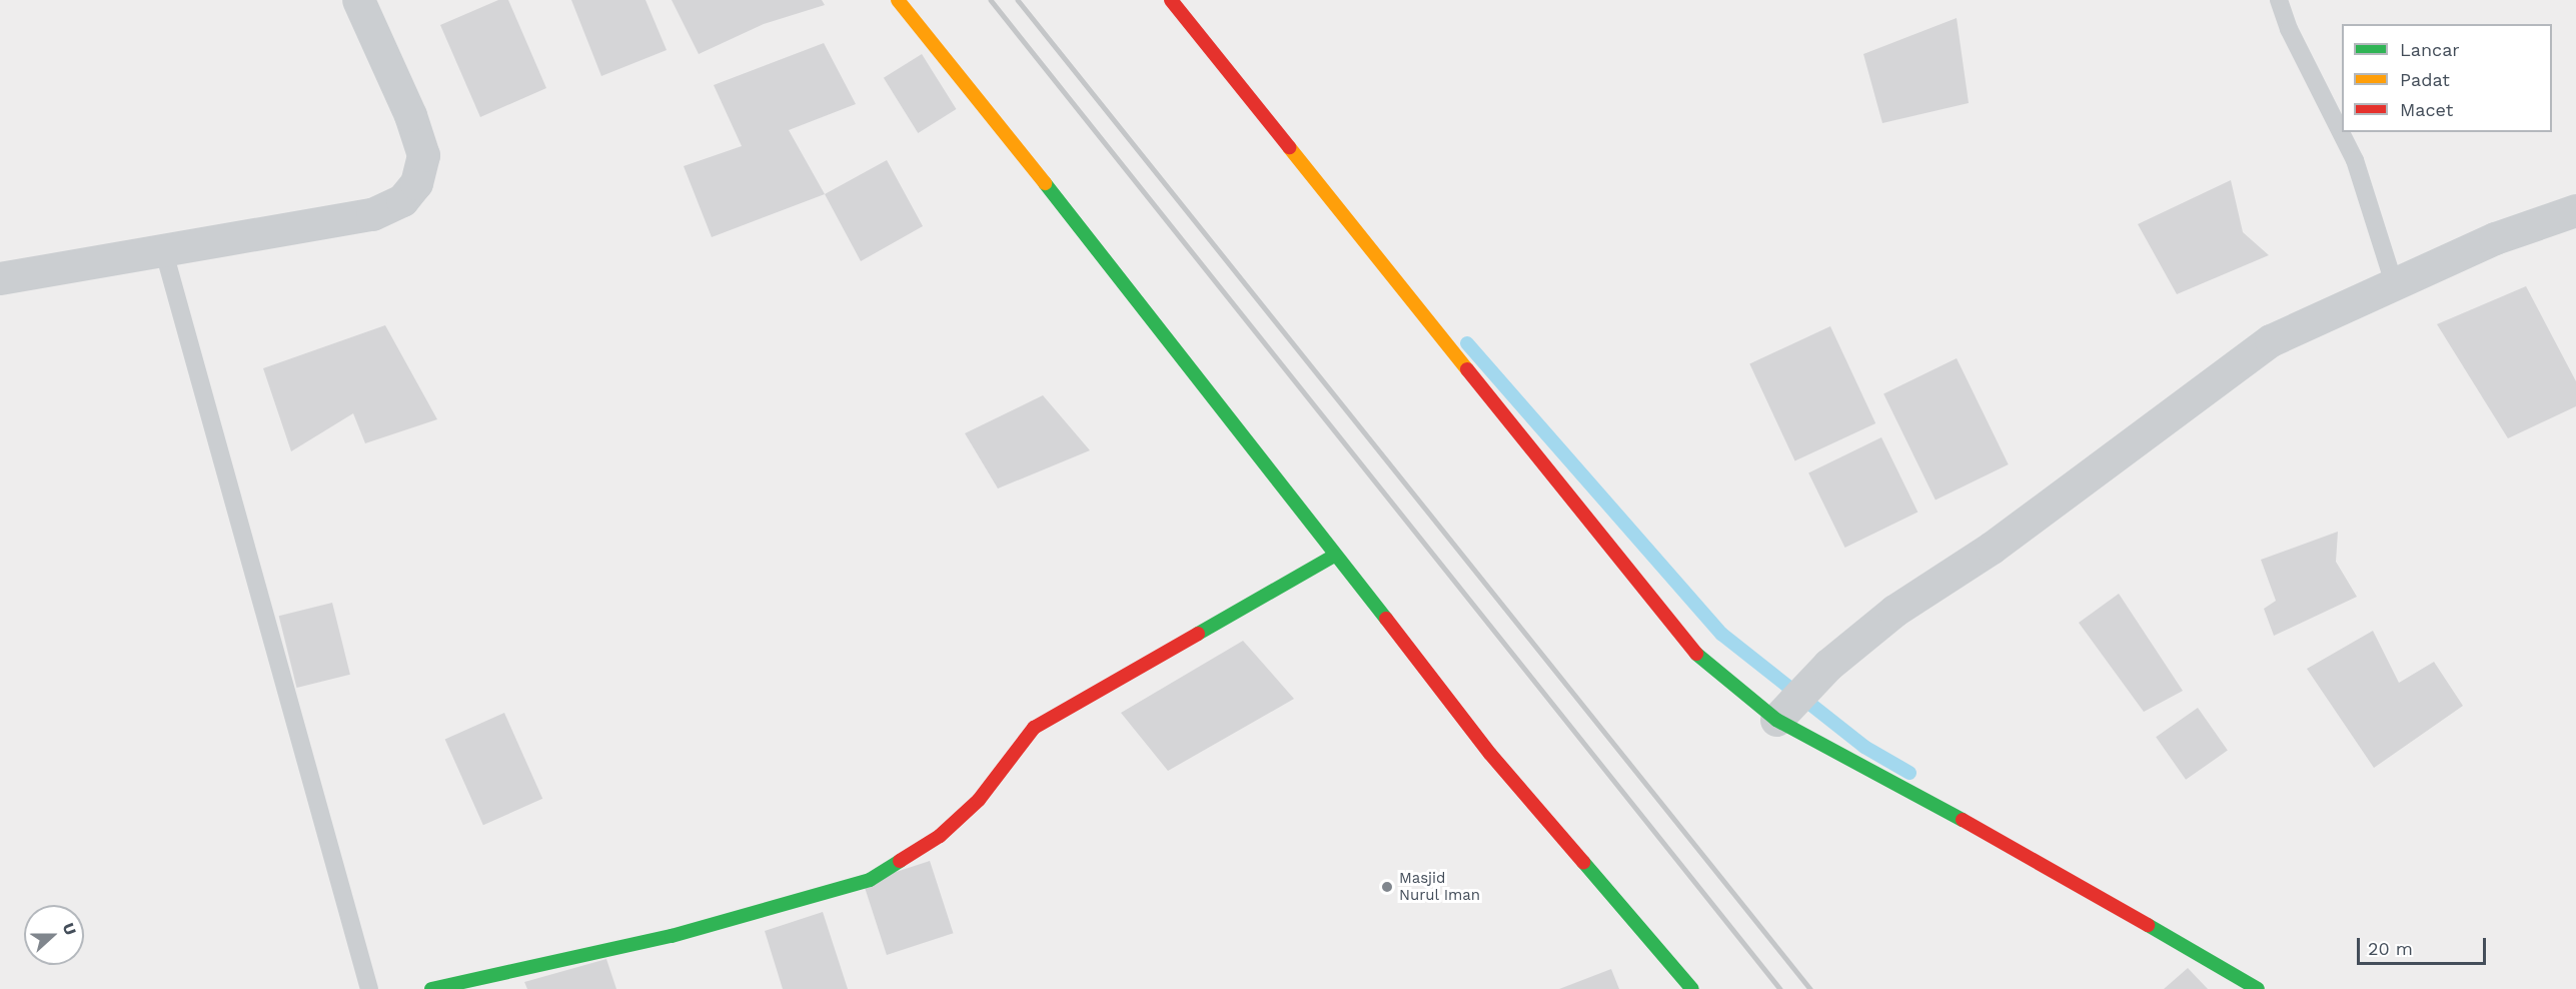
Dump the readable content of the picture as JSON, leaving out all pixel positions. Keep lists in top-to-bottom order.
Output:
{
  "places": ["Masjid Nurul Iman"],
  "legend": ["Lancar", "Padat", "Macet"],
  "scale_bar": "20 m",
  "north": "right"
}
